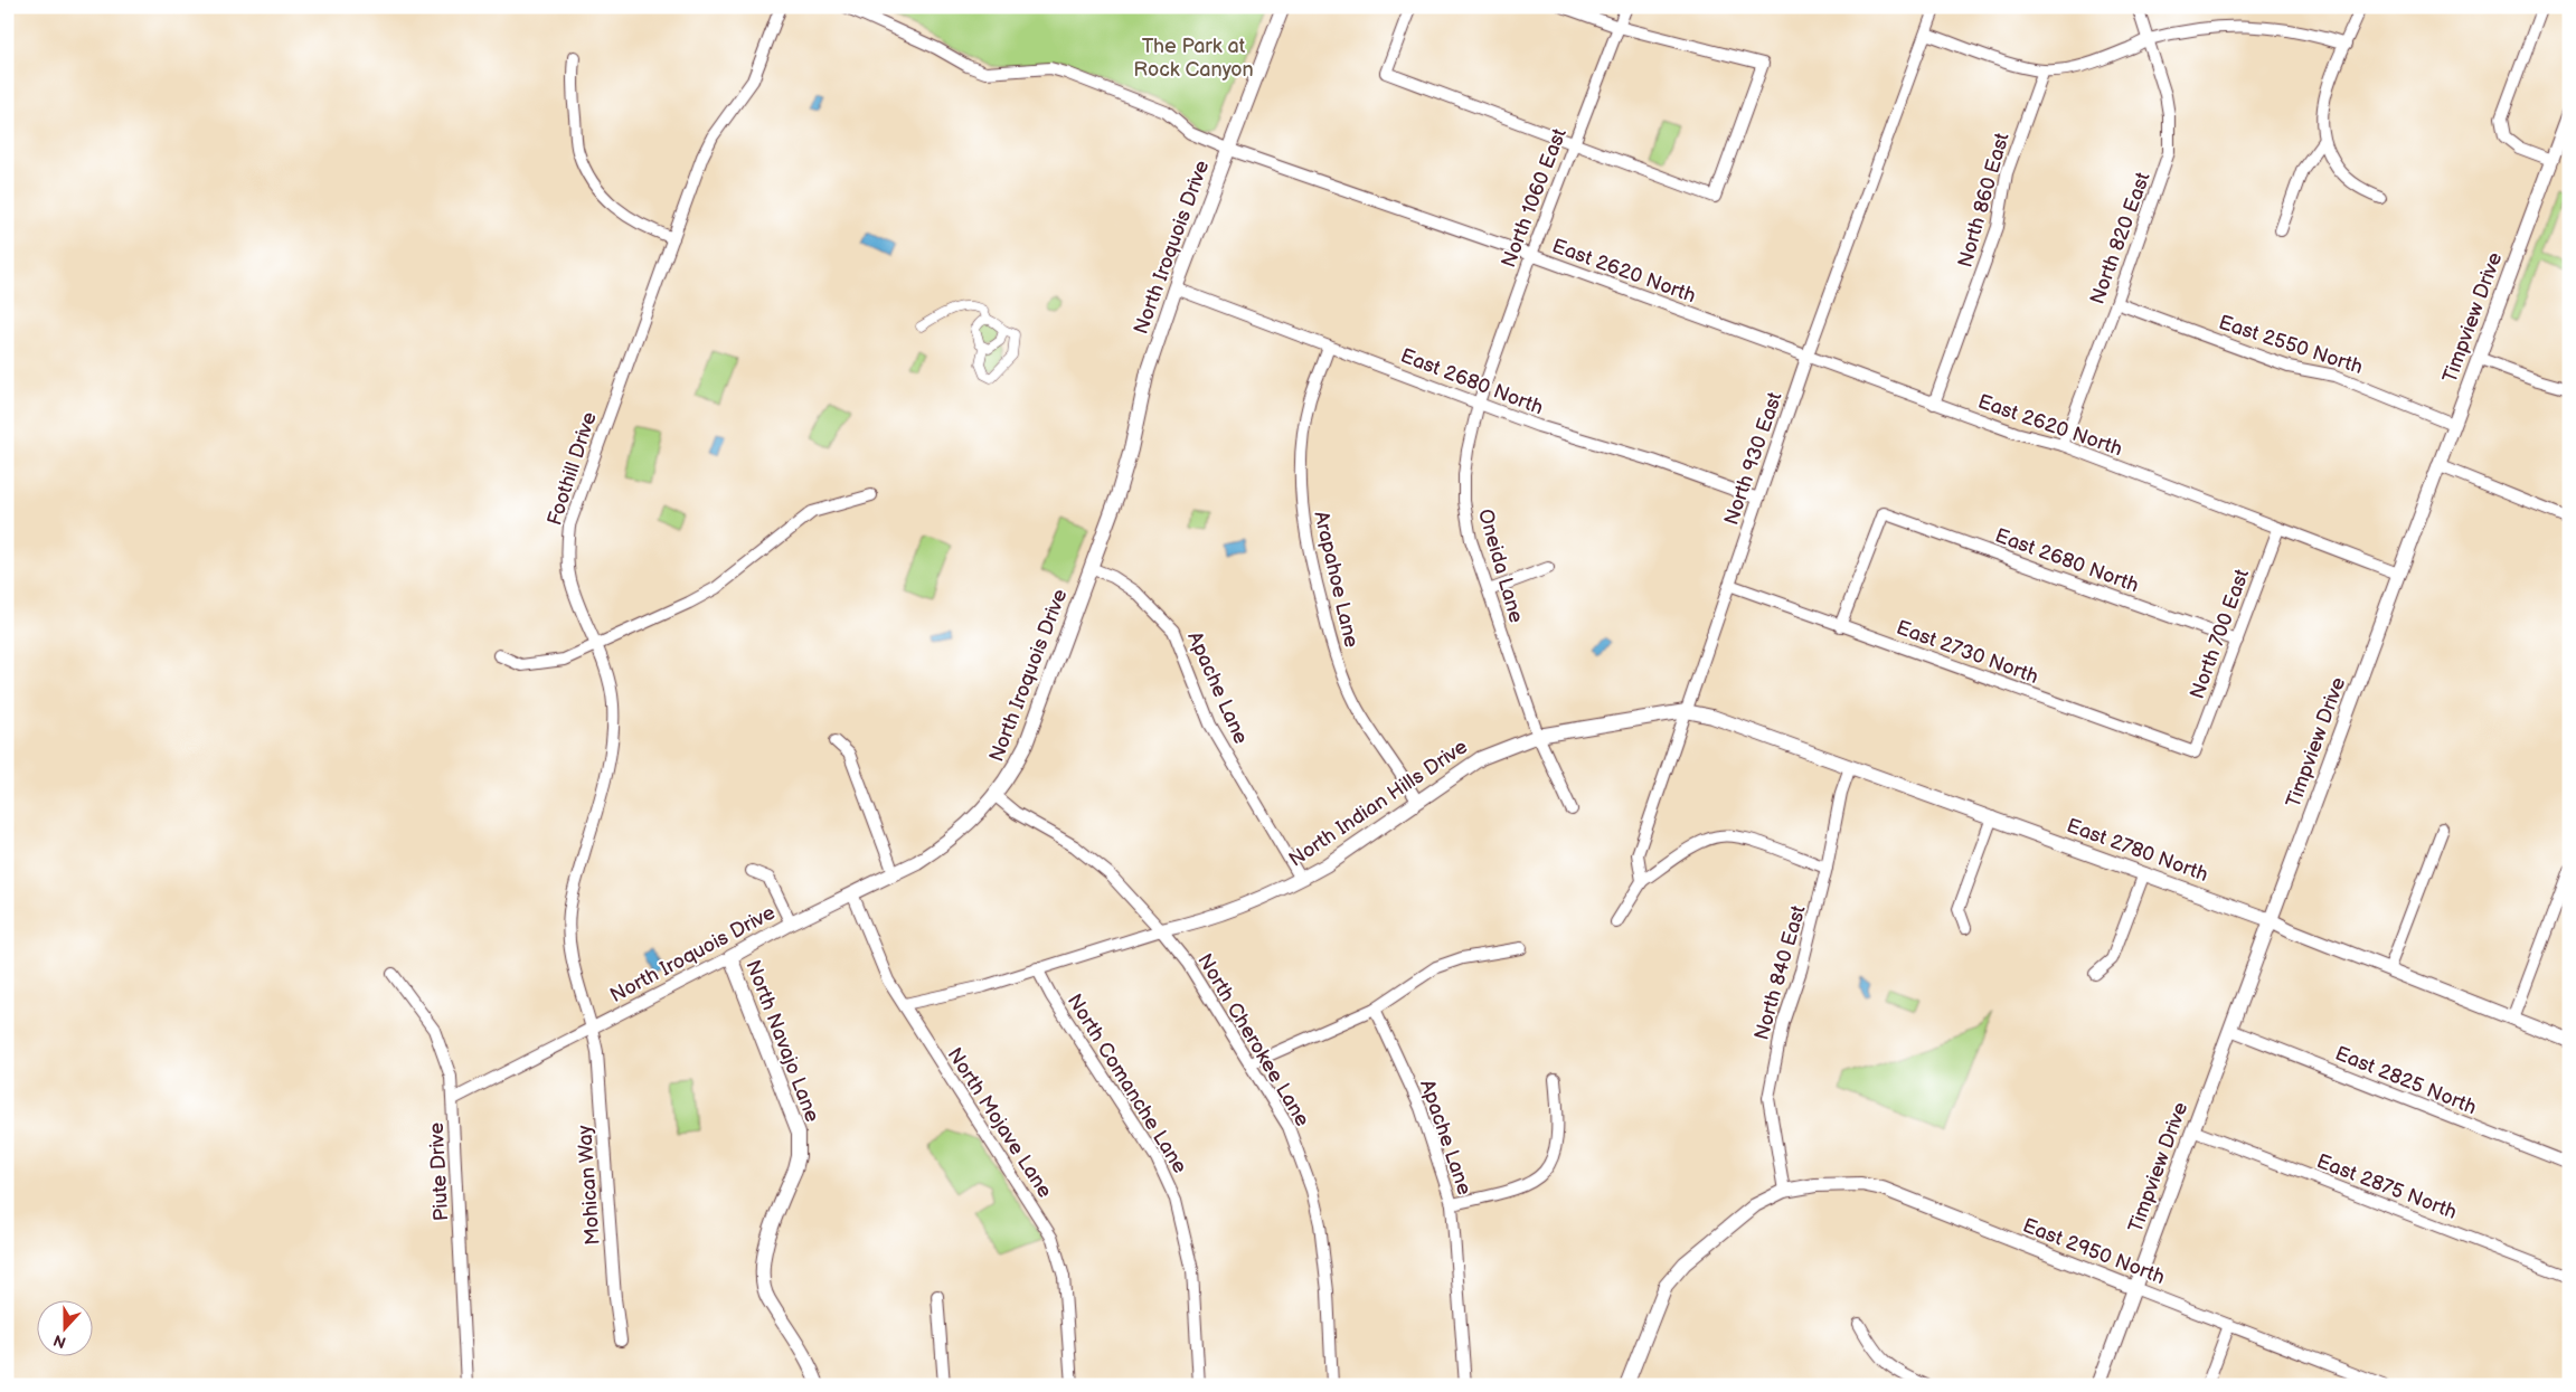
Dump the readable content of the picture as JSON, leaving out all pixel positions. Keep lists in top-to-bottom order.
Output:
{
  "streets": {
    "street": [
      "North 1060 East",
      "North 860 East",
      "North 820 East",
      "North Iroquois Drive",
      "East 2620 North",
      "Timpview Drive",
      "East 2550 North",
      "East 2680 North",
      "North 930 East",
      "Foothill Drive",
      "Oneida Lane",
      "Arapahoe Lane",
      "North 700 East",
      "East 2730 North",
      "Apache Lane",
      "North Indian Hills Drive",
      "East 2780 North",
      "North 840 East",
      "North Cherokee Lane",
      "North Navajo Lane",
      "East 2825 North",
      "North Comanche Lane",
      "North Mojave Lane",
      "Piute Drive",
      "Mohican Way",
      "East 2875 North",
      "East 2950 North"
    ]
  },
  "crossings": [
    ["North 1060 East", "East 2620 North"],
    ["North 1060 East", "East 2680 North"],
    ["North 1060 East", "Oneida Lane"],
    ["North 860 East", "East 2620 North"],
    ["North 820 East", "East 2620 North"],
    ["North 820 East", "East 2550 North"],
    ["North Iroquois Drive", "East 2620 North"],
    ["North Iroquois Drive", "East 2680 North"],
    ["North Iroquois Drive", "Foothill Drive"],
    ["North Iroquois Drive", "Apache Lane"],
    ["North Iroquois Drive", "North Cherokee Lane"],
    ["North Iroquois Drive", "North Navajo Lane"],
    ["North Iroquois Drive", "North Mojave Lane"],
    ["North Iroquois Drive", "Piute Drive"],
    ["North Iroquois Drive", "Mohican Way"],
    ["East 2620 North", "Timpview Drive"],
    ["East 2620 North", "North 930 East"],
    ["East 2620 North", "North 700 East"],
    ["Timpview Drive", "East 2550 North"],
    ["Timpview Drive", "East 2780 North"],
    ["Timpview Drive", "East 2825 North"],
    ["Timpview Drive", "East 2875 North"],
    ["Timpview Drive", "East 2950 North"],
    ["East 2680 North", "North 930 East"],
    ["East 2680 North", "Oneida Lane"],
    ["East 2680 North", "Arapahoe Lane"],
    ["East 2680 North", "North 700 East"],
    ["East 2680 North", "East 2730 North"],
    ["North 930 East", "East 2730 North"],
    ["North 930 East", "North Indian Hills Drive"],
    ["North 930 East", "East 2780 North"],
    ["Foothill Drive", "Mohican Way"],
    ["Oneida Lane", "North Indian Hills Drive"],
    ["Arapahoe Lane", "North Indian Hills Drive"],
    ["North 700 East", "East 2730 North"],
    ["Apache Lane", "North Indian Hills Drive"],
    ["North Indian Hills Drive", "East 2780 North"],
    ["North Indian Hills Drive", "North Cherokee Lane"],
    ["North Indian Hills Drive", "North Comanche Lane"],
    ["North Indian Hills Drive", "North Mojave Lane"],
    ["East 2780 North", "North 840 East"],
    ["North 840 East", "East 2950 North"]
  ],
  "parks": ["The Park at Rock Canyon"],
  "north": "bottom"
}
